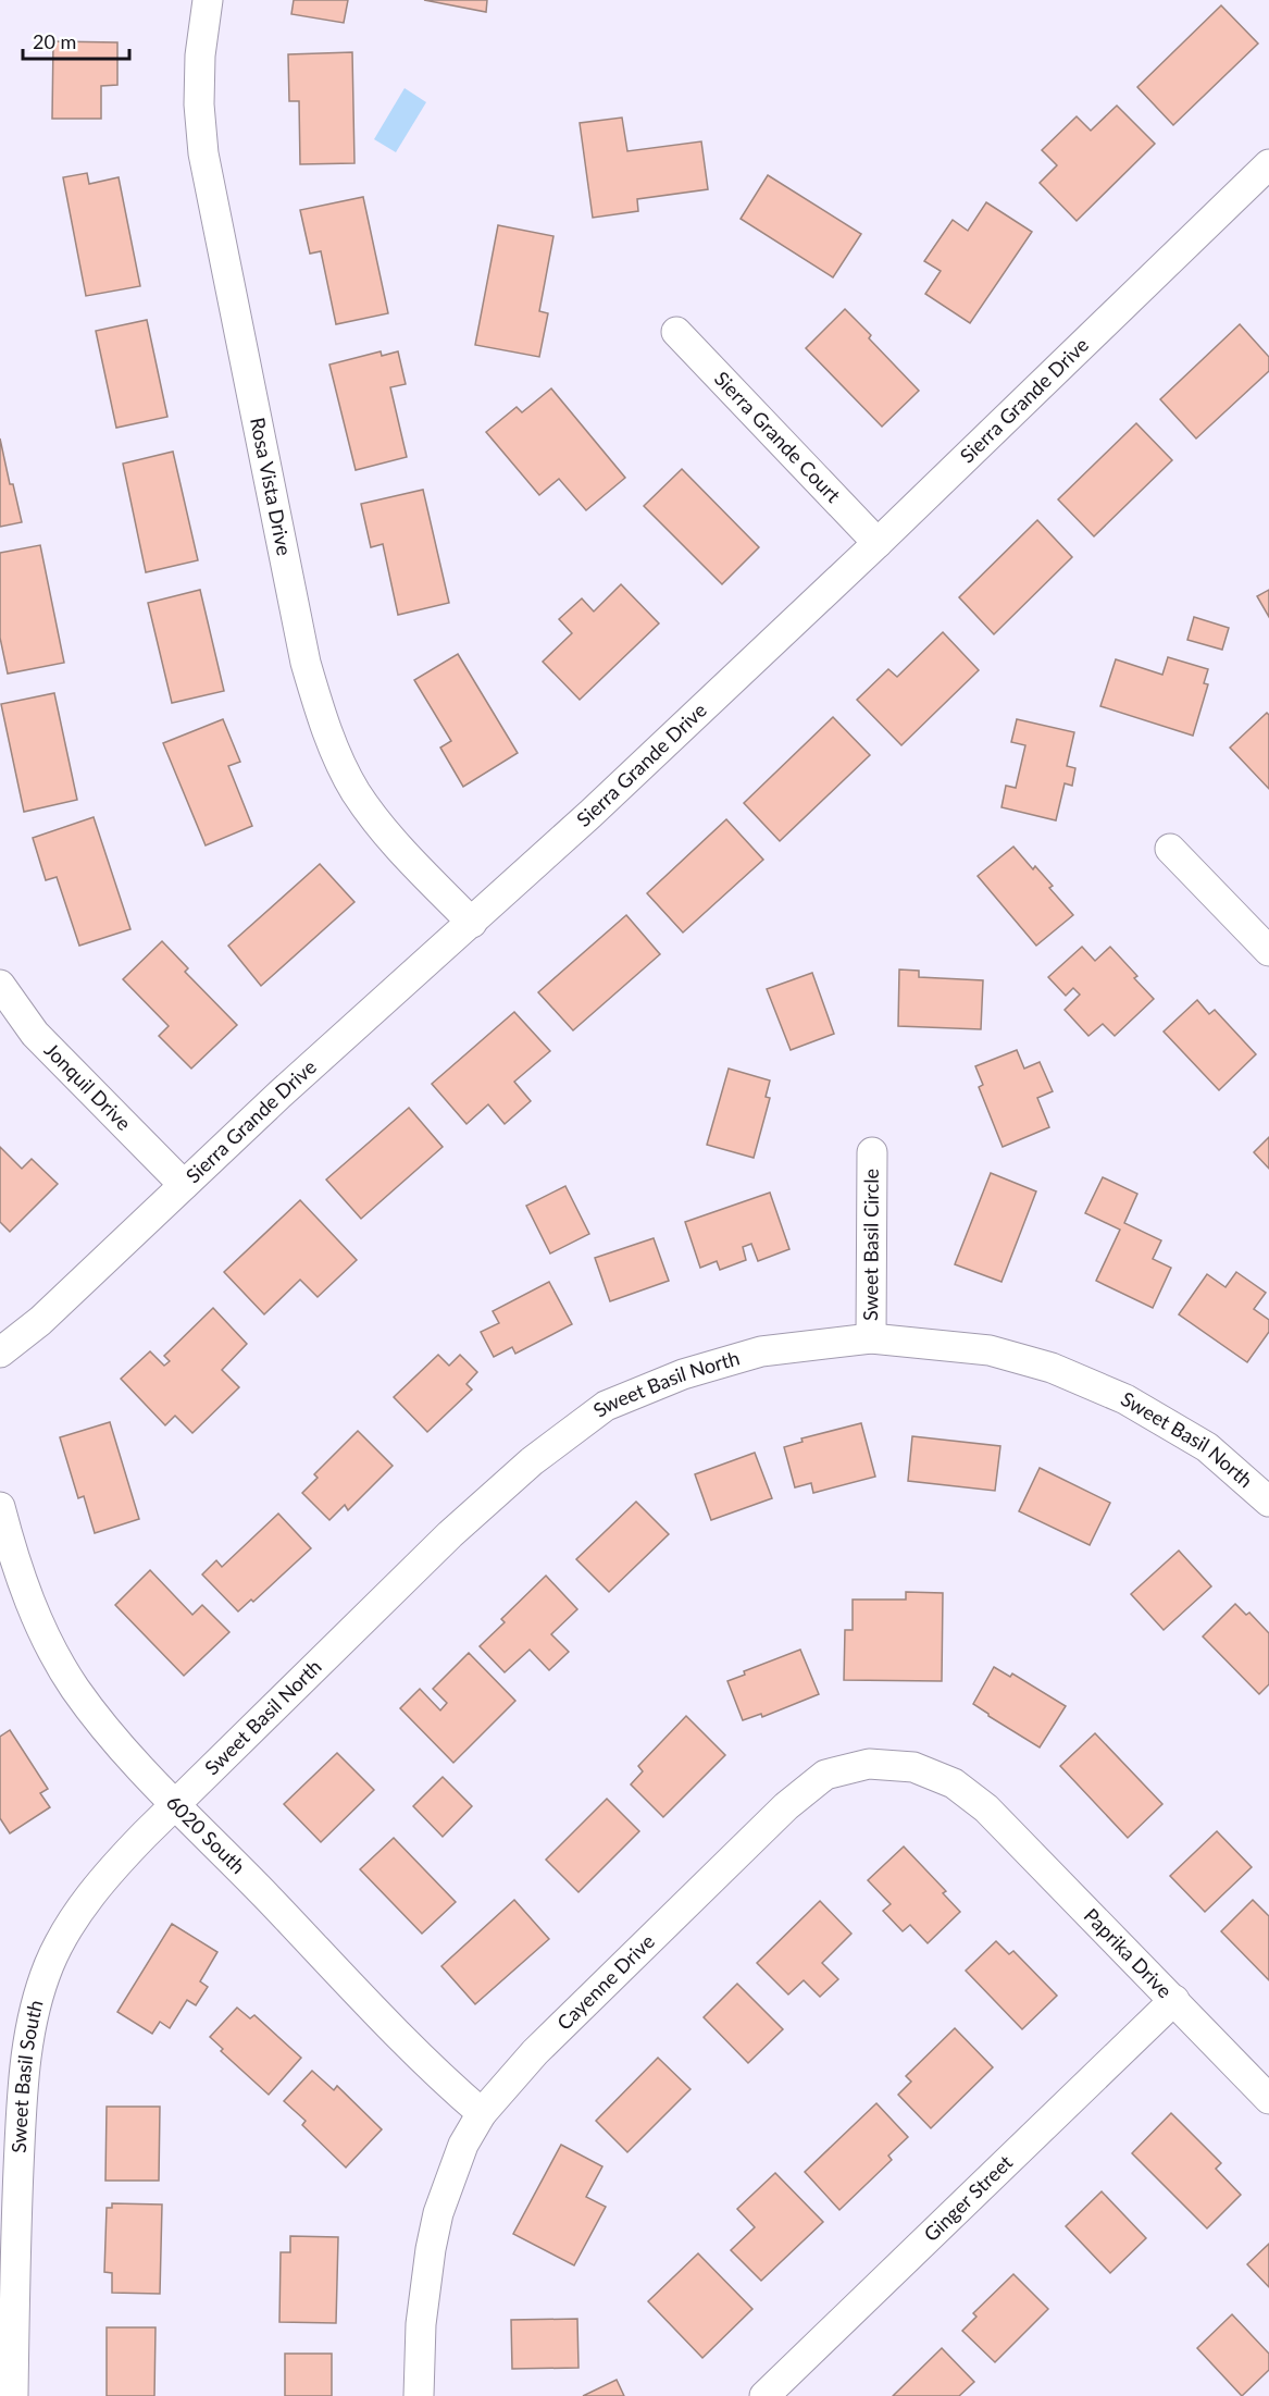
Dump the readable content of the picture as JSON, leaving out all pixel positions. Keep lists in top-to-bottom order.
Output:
{
  "streets": {
    "street": [
      "Sierra Grande Drive",
      "Sierra Grande Court",
      "Rosa Vista Drive",
      "Jonquil Drive",
      "Sweet Basil Circle",
      "Sweet Basil North",
      "6020 South",
      "Paprika Drive",
      "Cayenne Drive",
      "Sweet Basil South",
      "Ginger Street"
    ]
  },
  "crossings": [
    ["Sierra Grande Drive", "Sierra Grande Court"],
    ["Sierra Grande Drive", "Rosa Vista Drive"],
    ["Sierra Grande Drive", "Jonquil Drive"],
    ["Sweet Basil Circle", "Sweet Basil North"],
    ["Sweet Basil North", "6020 South"],
    ["Sweet Basil North", "Sweet Basil South"],
    ["6020 South", "Cayenne Drive"],
    ["6020 South", "Sweet Basil South"],
    ["Paprika Drive", "Cayenne Drive"],
    ["Paprika Drive", "Ginger Street"]
  ],
  "scale_bar": "20 m"
}
